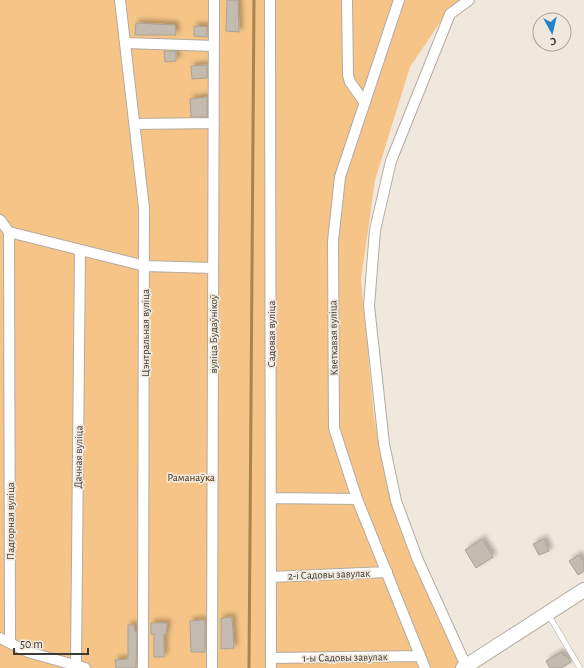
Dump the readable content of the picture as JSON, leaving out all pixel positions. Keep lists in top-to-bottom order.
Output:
{
  "streets": {
    "street": [
      "Цэнтральная вуліца",
      "вуліца Будаўнікоў",
      "Садовая вуліца",
      "Кветкавая вуліца",
      "Дачная вуліца",
      "Падгорная вуліца",
      "2-і Садовы завулак",
      "1-ы Садовы завулак"
    ]
  },
  "crossings": [
    ["Садовая вуліца", "2-і Садовы завулак"],
    ["Садовая вуліца", "1-ы Садовы завулак"],
    ["Кветкавая вуліца", "2-і Садовы завулак"],
    ["Кветкавая вуліца", "1-ы Садовы завулак"]
  ],
  "parks": ["Раманаўка"],
  "scale_bar": "50 m",
  "north": "bottom"
}
